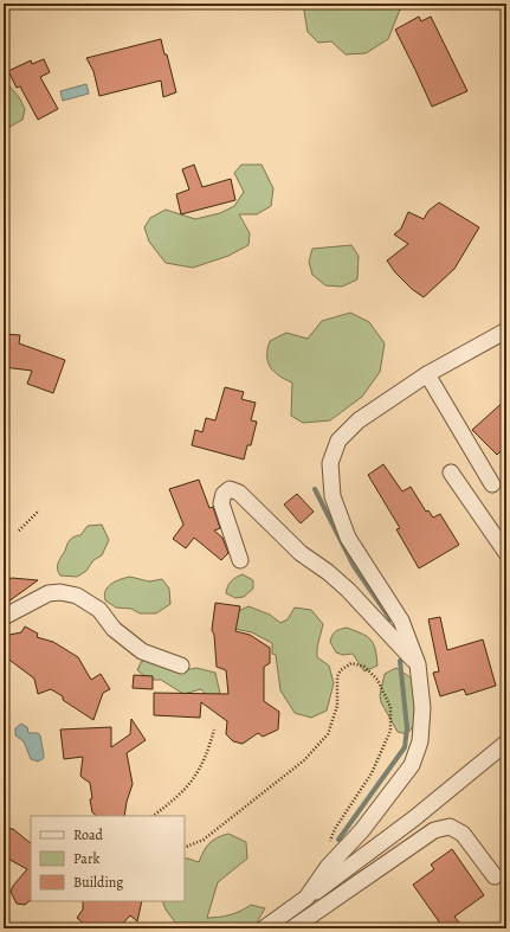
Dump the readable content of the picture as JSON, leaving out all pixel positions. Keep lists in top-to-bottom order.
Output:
{
  "legend": ["Road", "Park", "Building"]
}
